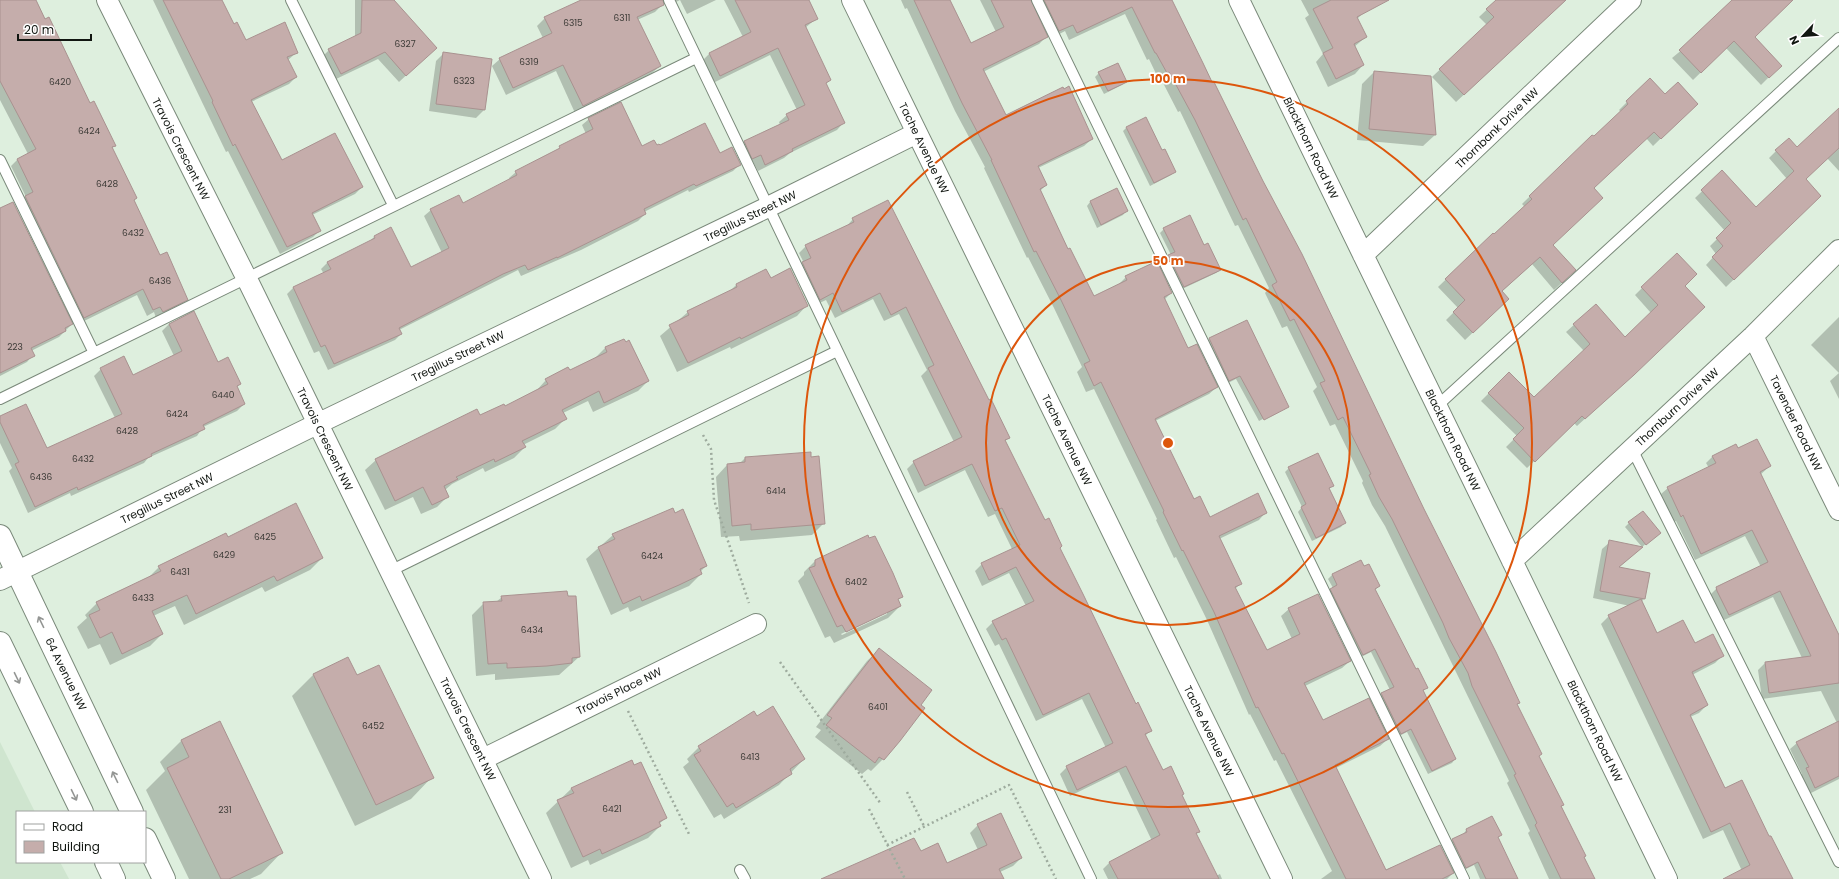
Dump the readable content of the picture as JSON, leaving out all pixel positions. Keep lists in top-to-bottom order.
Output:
{
  "streets": {
    "main road": ["64 Avenue NW"],
    "street": [
      "Thornbank Drive NW",
      "Tache Avenue NW",
      "Blackthorn Road NW",
      "Travois Crescent NW",
      "Tregillus Street NW",
      "Thornburn Drive NW",
      "Tavender Road NW",
      "Travois Place NW"
    ]
  },
  "crossings": [
    ["Thornbank Drive NW", "Blackthorn Road NW"],
    ["Tache Avenue NW", "Tregillus Street NW"],
    ["Blackthorn Road NW", "Thornburn Drive NW"],
    ["Travois Crescent NW", "Tregillus Street NW"],
    ["Travois Crescent NW", "Travois Place NW"],
    ["Tregillus Street NW", "64 Avenue NW"],
    ["Thornburn Drive NW", "Tavender Road NW"]
  ],
  "house_numbers": [
    "6311",
    "6315",
    "6327",
    "6319",
    "6323",
    "6420",
    "6424",
    "6428",
    "6432",
    "6436",
    "223",
    "6440",
    "6424",
    "6428",
    "6432",
    "6436",
    "6414",
    "6425",
    "6429",
    "6424",
    "6431",
    "6402",
    "6433",
    "6434",
    "6401",
    "6452",
    "6413",
    "6421",
    "231"
  ],
  "legend": ["Road", "Building"],
  "scale_bar": "20 m",
  "north": "bottom left",
  "rings": ["100 m", "50 m"]
}
